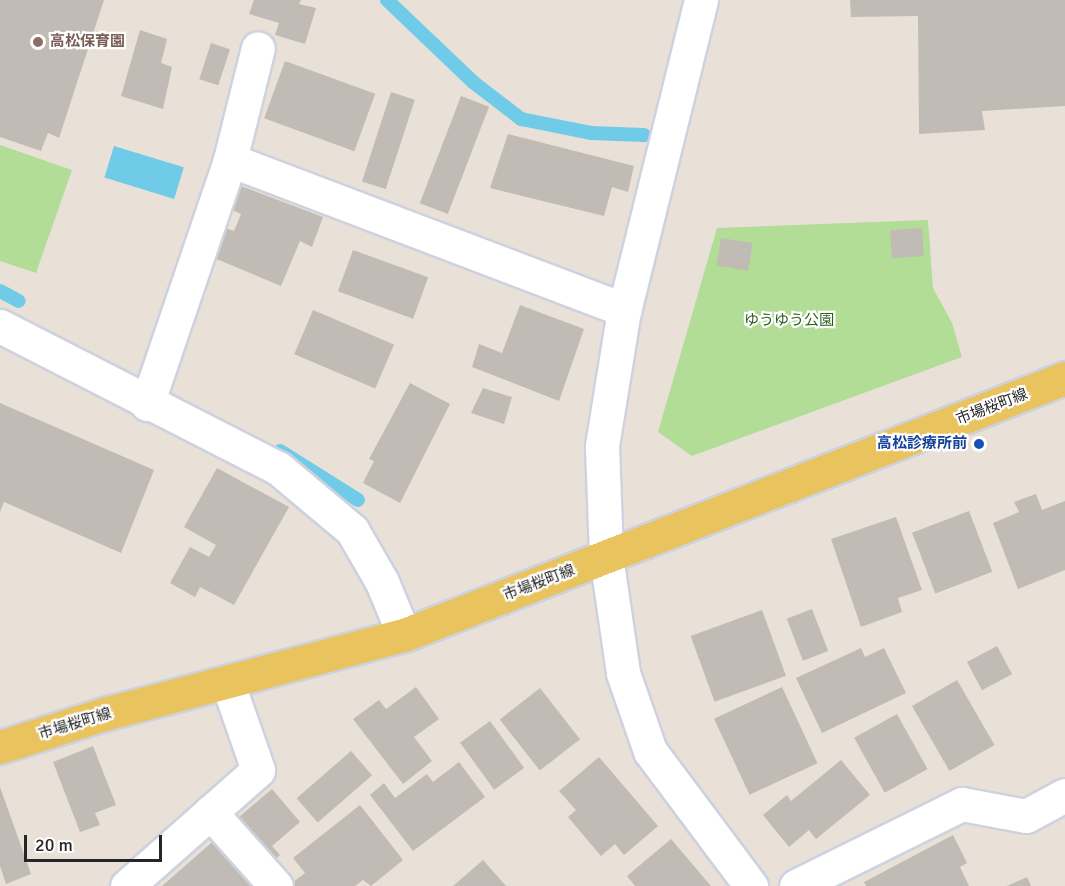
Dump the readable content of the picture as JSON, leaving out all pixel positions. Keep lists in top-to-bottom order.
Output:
{
  "streets": {
    "main road": ["市場桜町線"]
  },
  "parks": ["ゆうゆう公園"],
  "places": ["高松保育園", "高松診療所前"],
  "scale_bar": "20 m"
}
